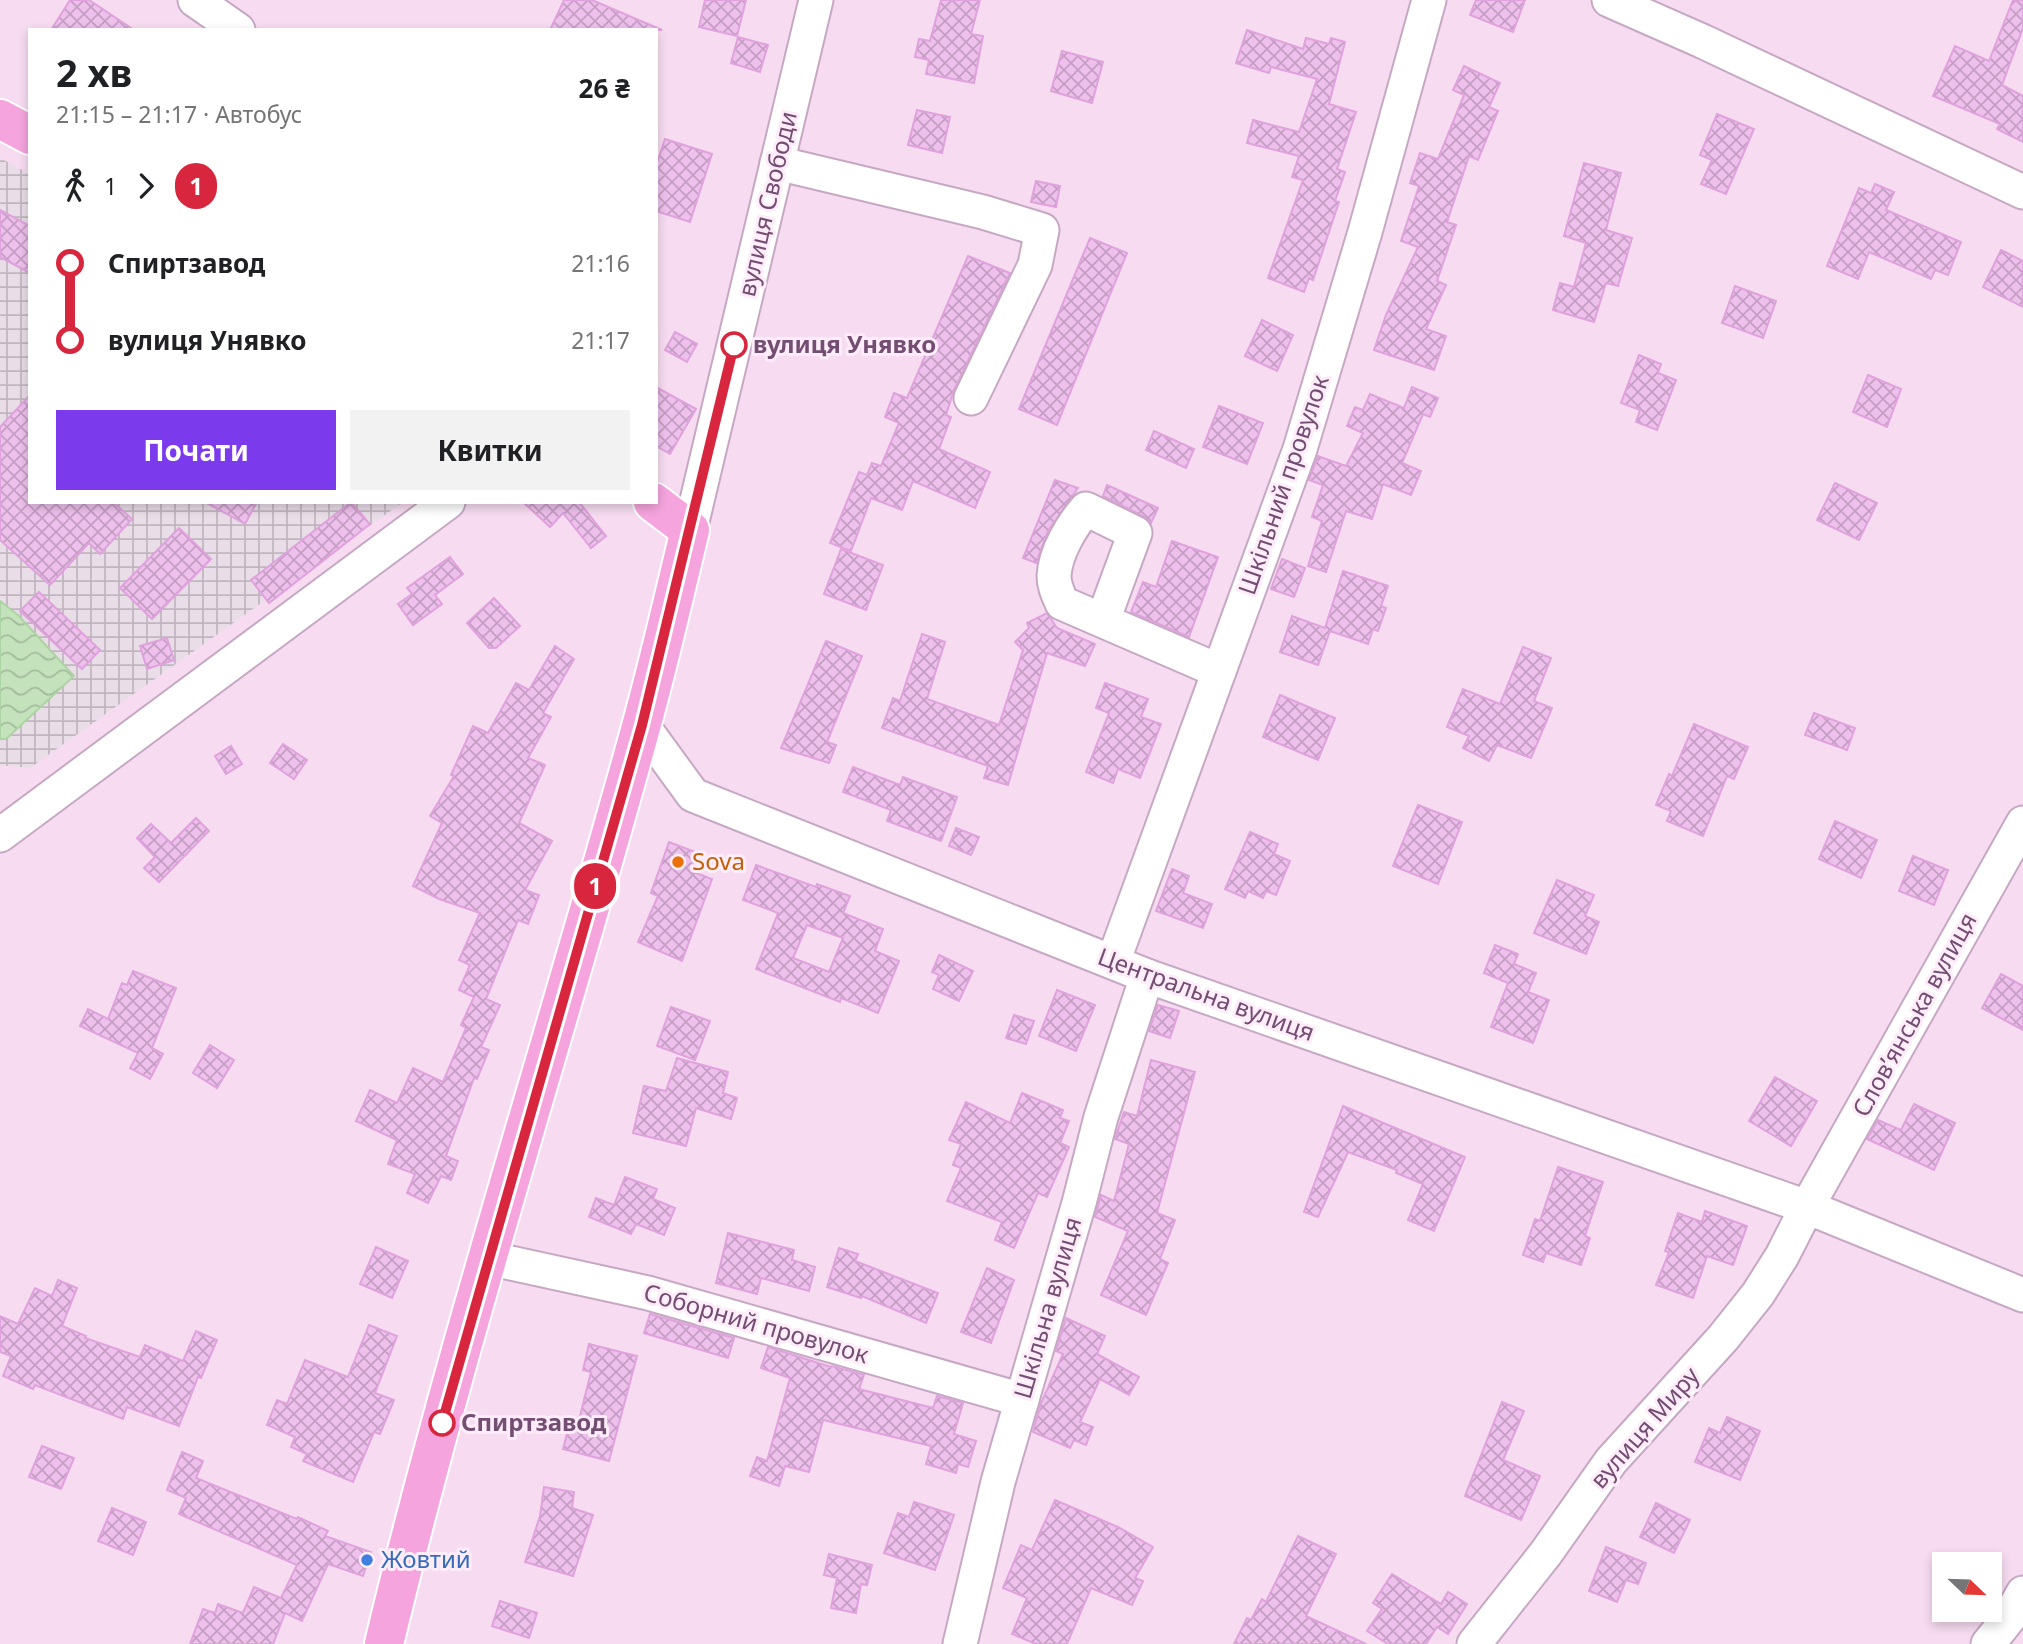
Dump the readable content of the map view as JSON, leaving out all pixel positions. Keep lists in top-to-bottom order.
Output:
{
  "streets": {
    "street": [
      "вулиця Свободи",
      "Шкільний провулок",
      "Центральна вулиця",
      "Словʼянська вулиця",
      "Шкільна вулиця",
      "Соборний провулок",
      "вулиця Миру"
    ]
  },
  "crossings": [
    ["Шкільний провулок", "Центральна вулиця"],
    ["Центральна вулиця", "Словʼянська вулиця"],
    ["Центральна вулиця", "Шкільна вулиця"],
    ["Центральна вулиця", "вулиця Миру"],
    ["Словʼянська вулиця", "вулиця Миру"],
    ["Шкільна вулиця", "Соборний провулок"]
  ],
  "places": [
    "вулиця Унявко",
    "Sova",
    "Спиртзавод",
    "Жовтий"
  ],
  "lines": ["bus line 1"],
  "north": "bottom right",
  "page": {
    "on_map": "1",
    "heading": ["2 хв", "21:15 – 21:17 · Автобус", "26 ₴"],
    "legs": ["1", "1"],
    "list": [
      {
        "name": "Спиртзавод",
        "value": "21:16"
      },
      {
        "name": "вулиця Унявко",
        "value": "21:17"
      }
    ],
    "buttons": ["Почати", "Квитки"]
  }
}
